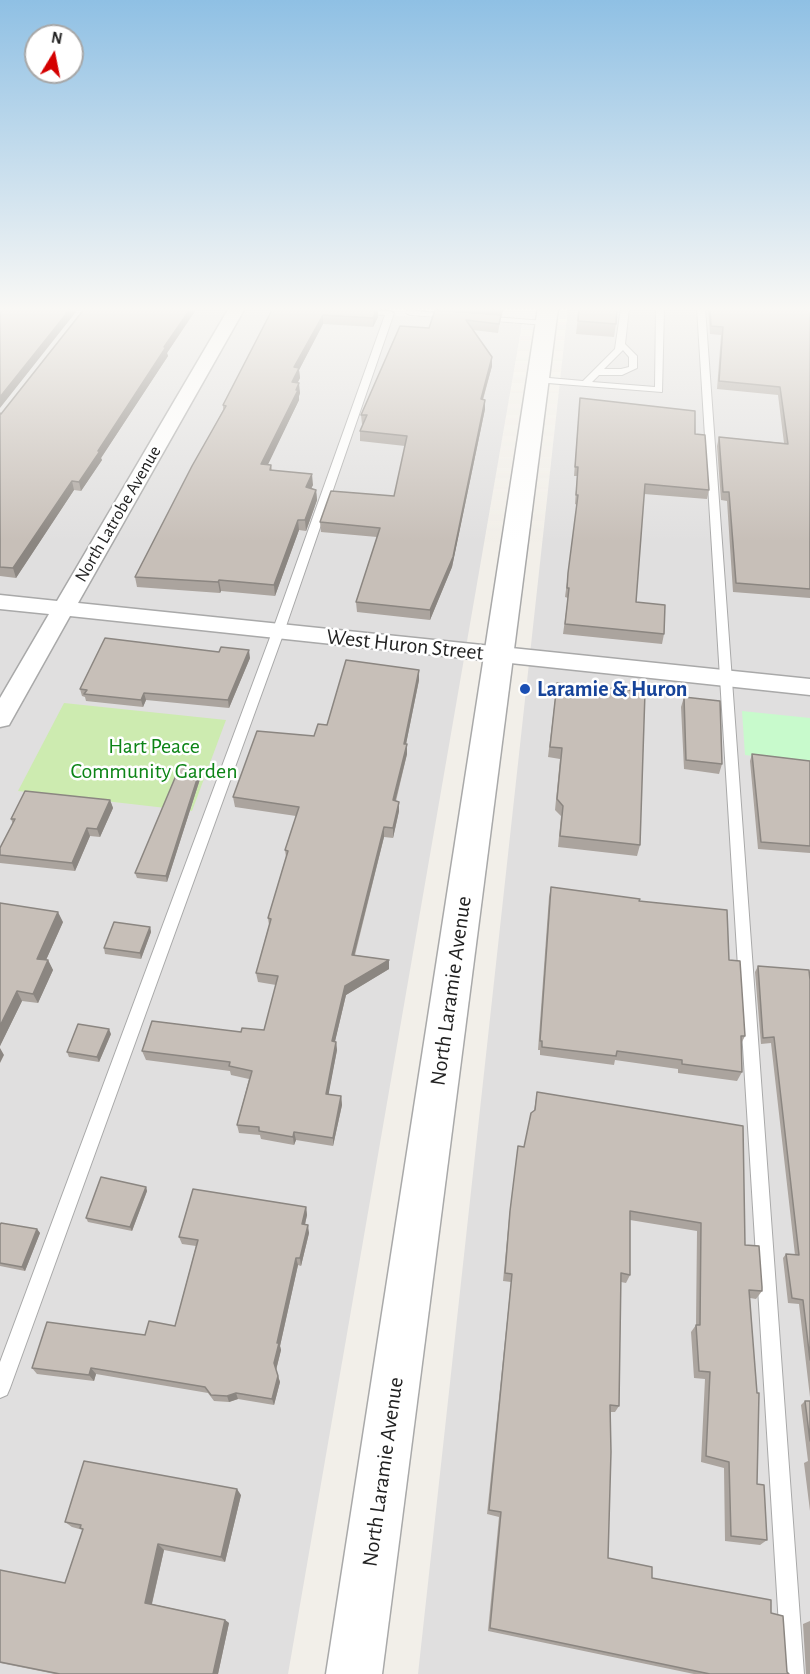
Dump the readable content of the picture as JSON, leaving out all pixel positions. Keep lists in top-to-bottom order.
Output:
{
  "streets": {
    "street": ["North Latrobe Avenue", "West Huron Street", "North Laramie Avenue"]
  },
  "crossings": [
    ["North Latrobe Avenue", "West Huron Street"],
    ["West Huron Street", "North Laramie Avenue"]
  ],
  "parks": ["Hart Peace Community Garden"],
  "places": ["Laramie & Huron"],
  "north": "top"
}
